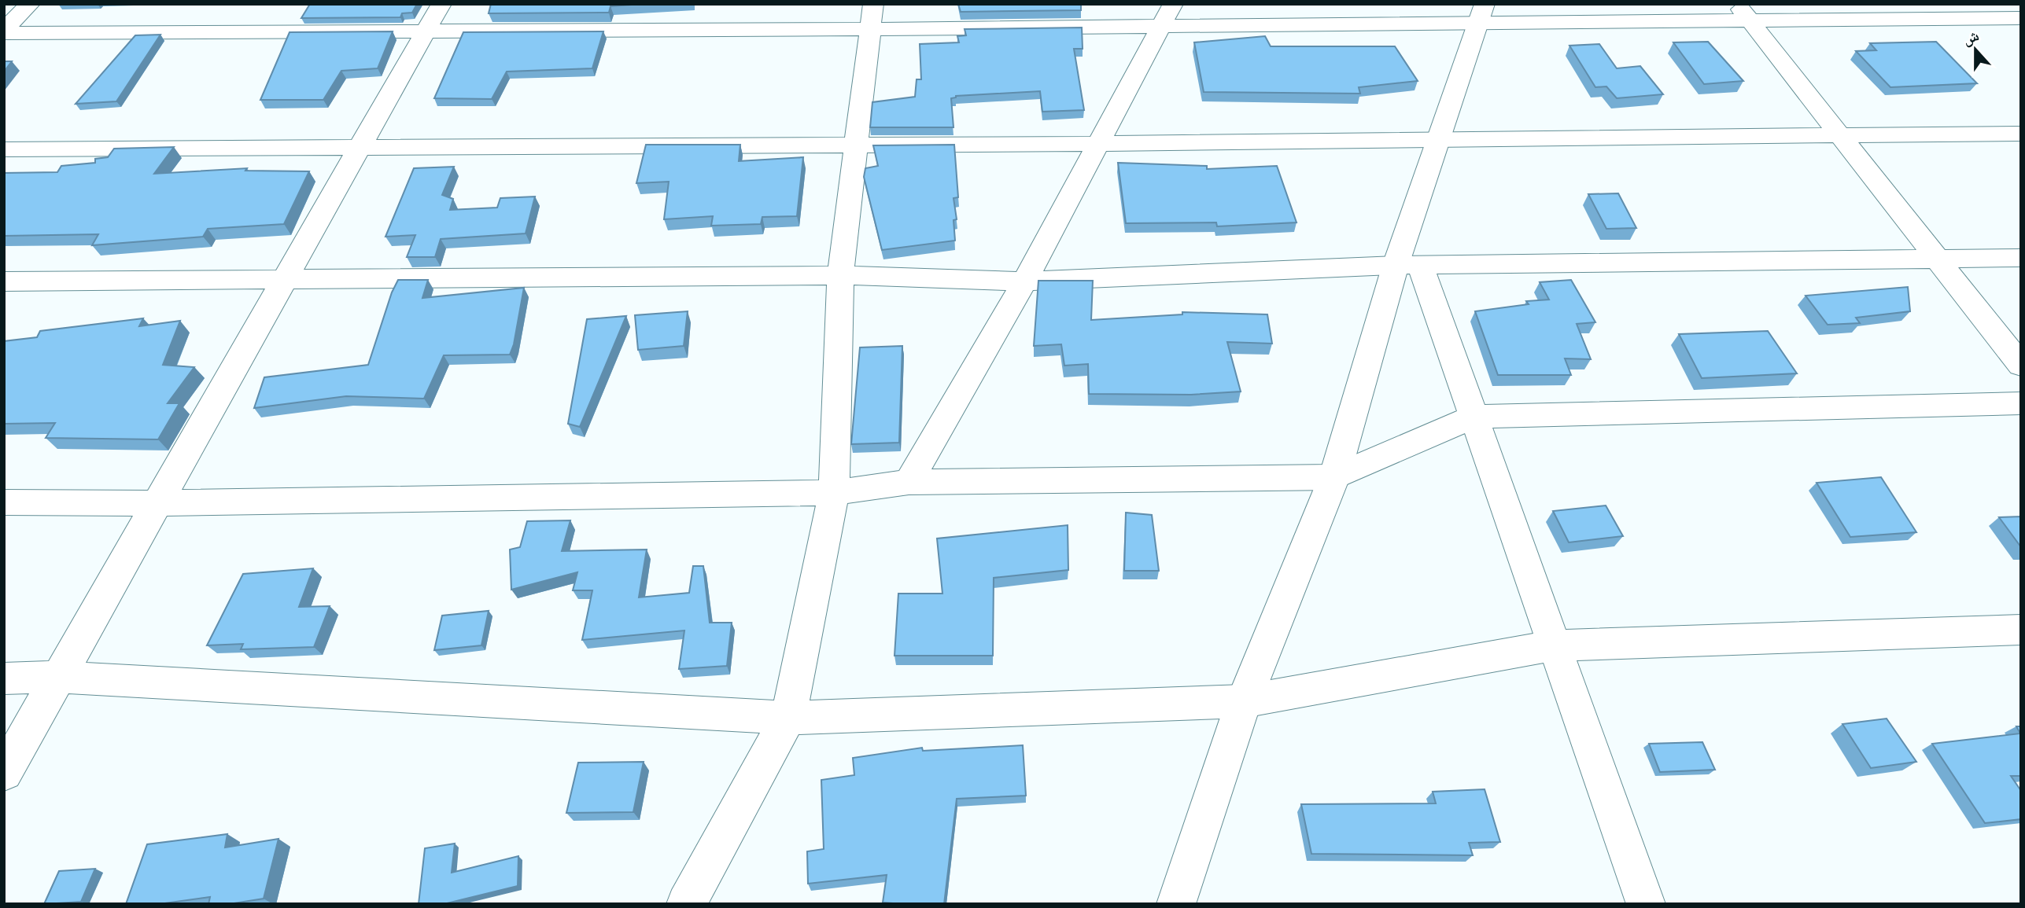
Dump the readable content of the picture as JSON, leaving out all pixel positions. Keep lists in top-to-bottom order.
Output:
{
  "north": "top"
}
